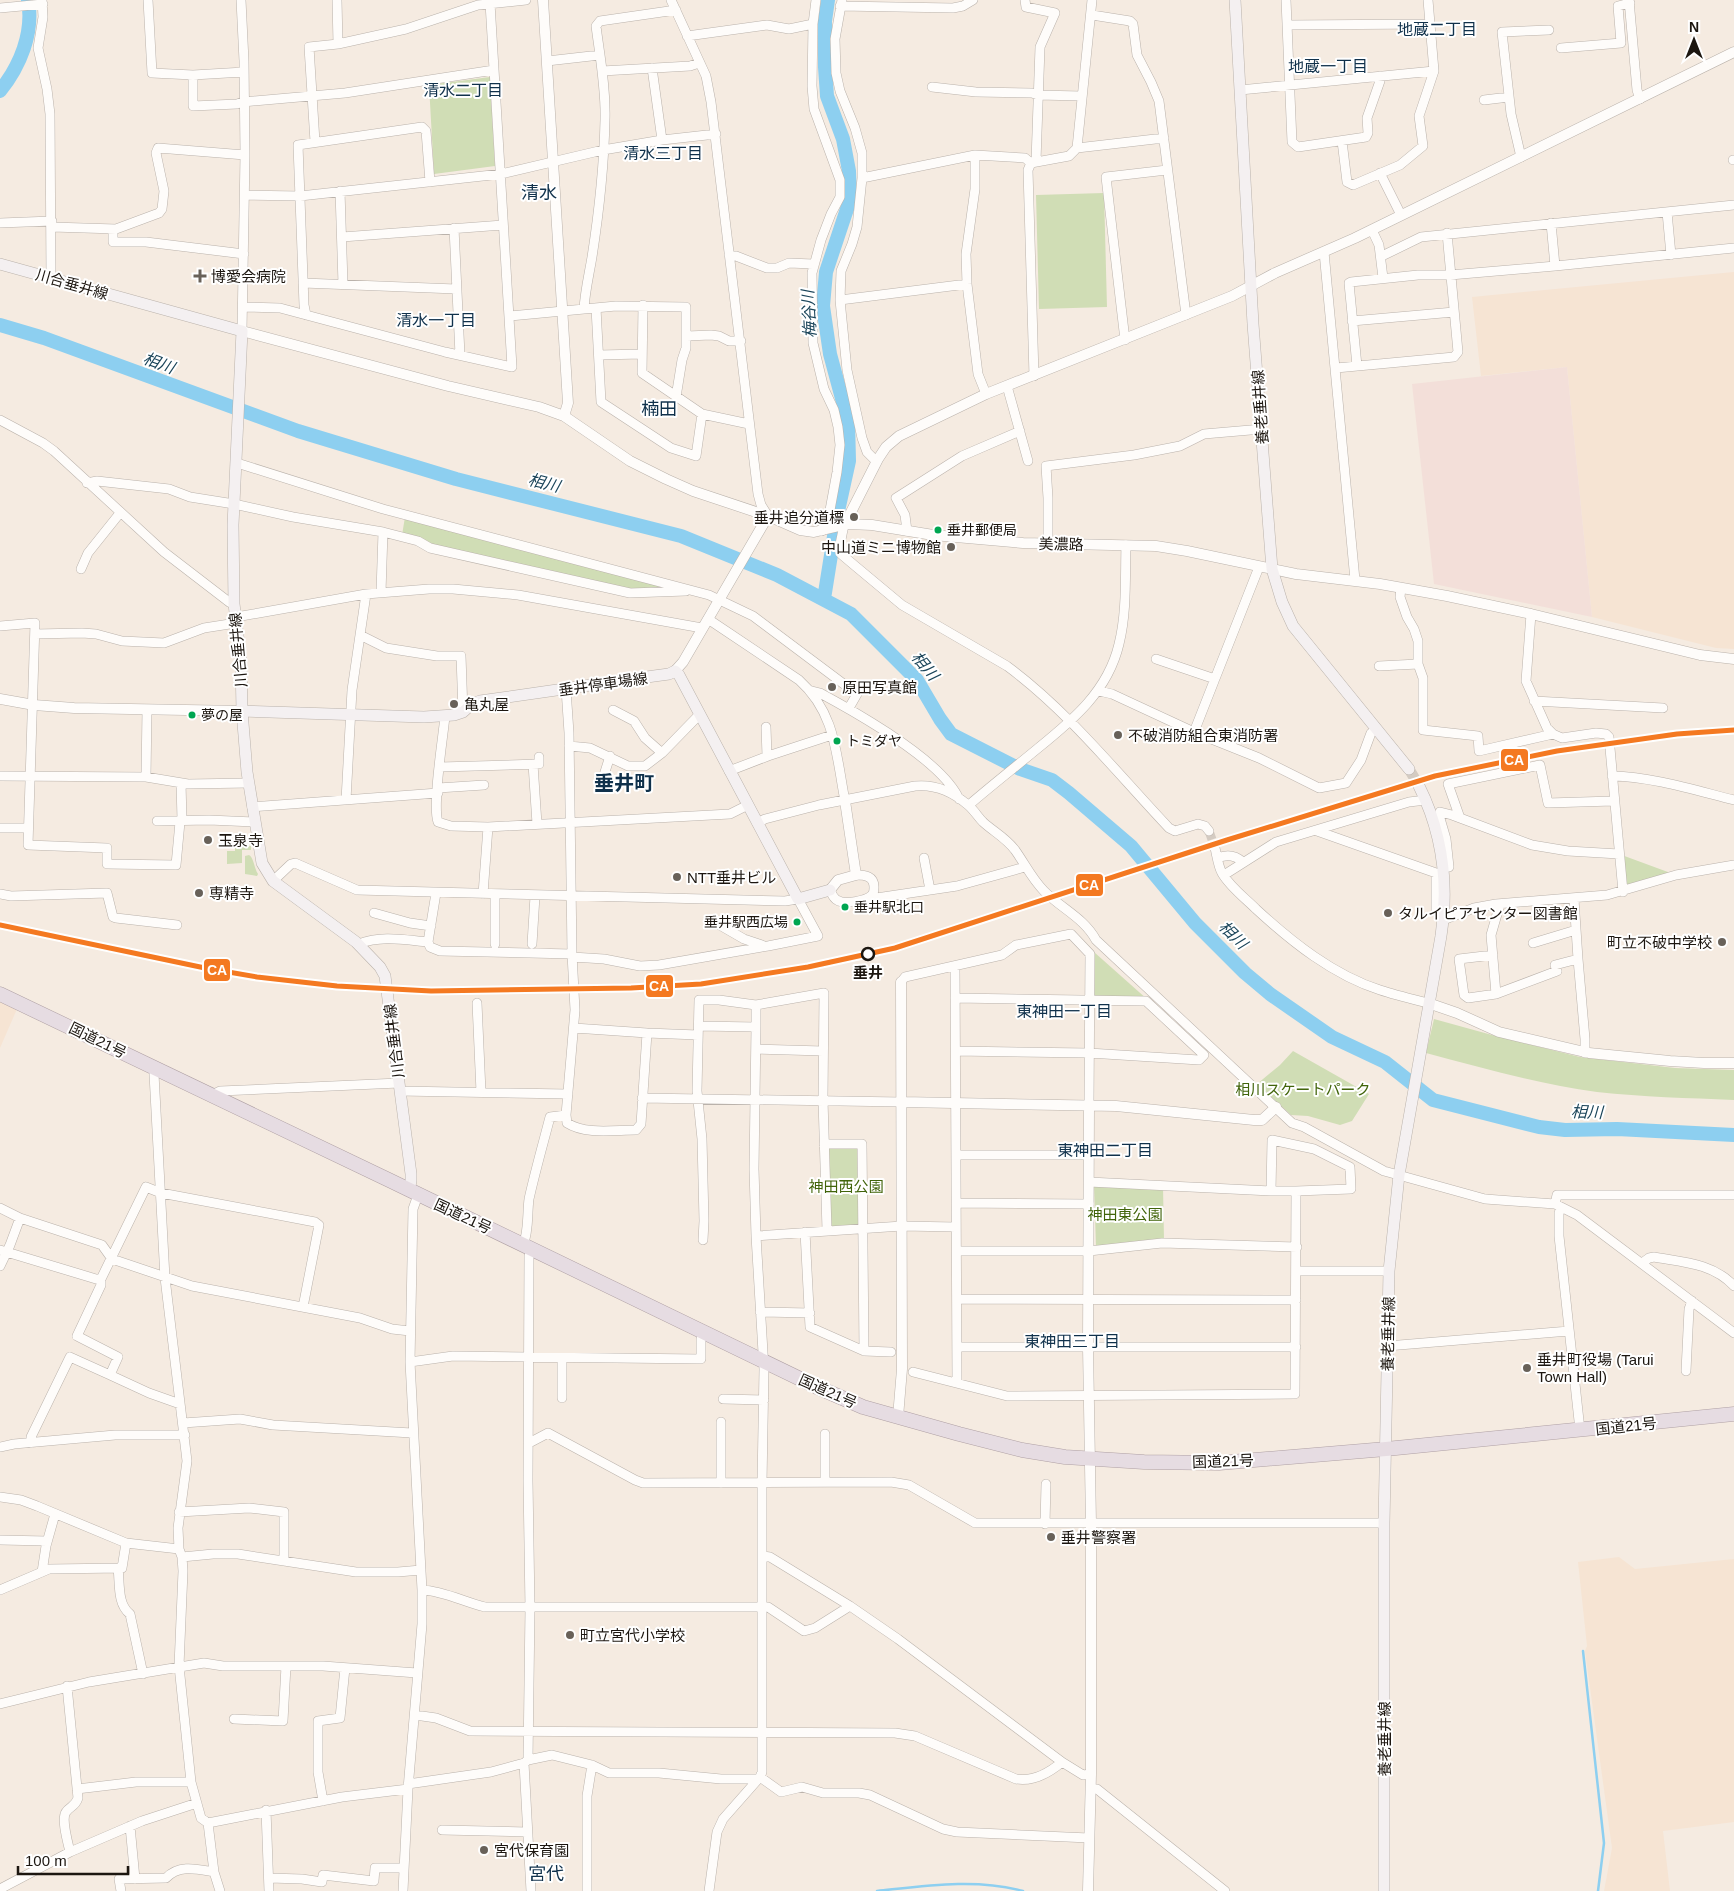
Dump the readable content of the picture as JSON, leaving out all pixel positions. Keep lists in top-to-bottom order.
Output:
{
  "streets": {
    "highway": ["国道21号"],
    "main road": ["川合垂井線", "養老垂井線", "垂井停車場線"],
    "street": ["美濃路"]
  },
  "crossings": [
    ["川合垂井線", "美濃路"],
    ["川合垂井線", "垂井停車場線"],
    ["川合垂井線", "国道21号"],
    ["養老垂井線", "美濃路"],
    ["養老垂井線", "国道21号"]
  ],
  "districts": [
    "地蔵二丁目",
    "地蔵一丁目",
    "清水二丁目",
    "清水三丁目",
    "清水",
    "清水一丁目",
    "楠田",
    "垂井町",
    "東神田一丁目",
    "東神田二丁目",
    "東神田三丁目",
    "宮代"
  ],
  "water": ["梅谷川", "相川"],
  "parks": ["相川スケートパーク", "神田西公園", "神田東公園"],
  "places": {
    "health": ["博愛会病院"],
    "other": [
      "垂井追分道標",
      "垂井郵便局",
      "中山道ミニ博物館",
      "原田写真館",
      "亀丸屋",
      "夢の屋",
      "不破消防組合東消防署",
      "トミダヤ",
      "玉泉寺",
      "NTT垂井ビル",
      "専精寺",
      "垂井駅北口",
      "タルイピアセンター図書館",
      "垂井駅西広場",
      "町立不破中学校",
      "垂井",
      "垂井町役場 (Tarui Town Hall)",
      "垂井警察署",
      "町立宮代小学校",
      "宮代保育園"
    ]
  },
  "lines": ["transit line CA"],
  "scale_bar": "100 m",
  "north": "top"
}
